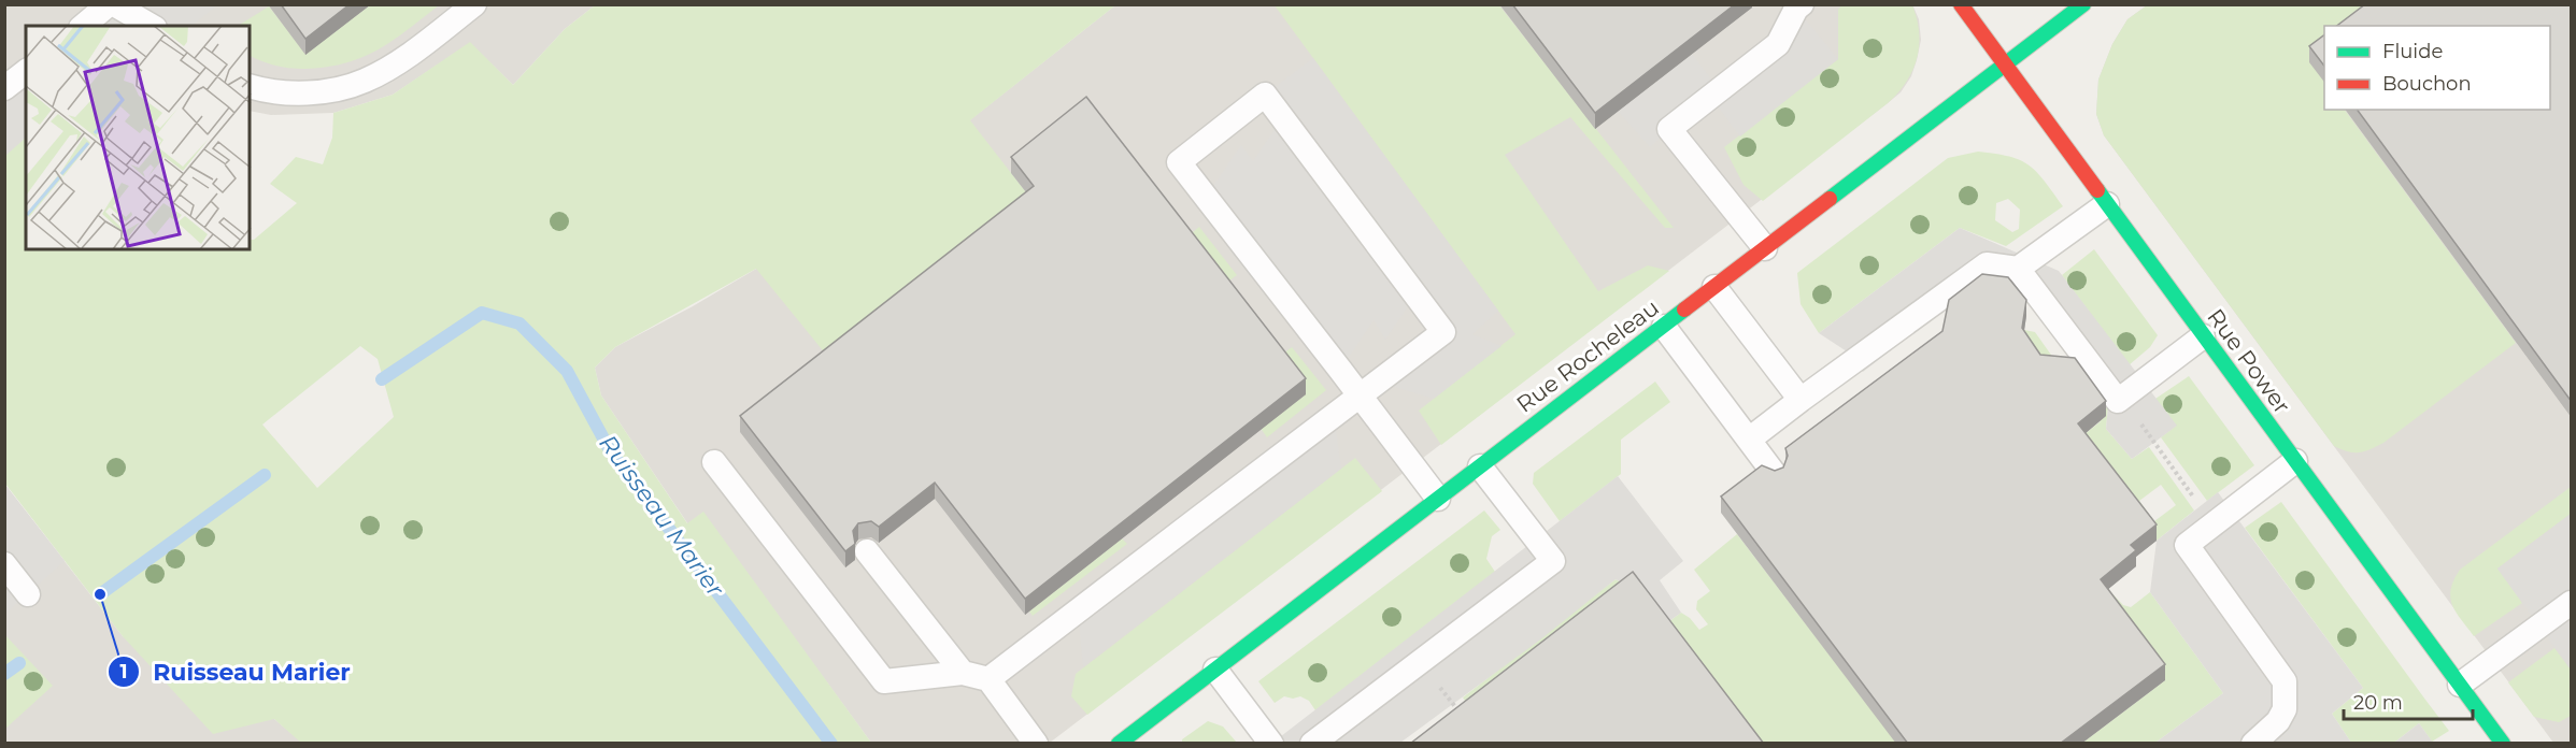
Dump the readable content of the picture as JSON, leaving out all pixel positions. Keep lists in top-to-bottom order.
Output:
{
  "streets": {
    "street": ["Rue Rocheleau", "Rue Power"]
  },
  "crossings": [
    ["Rue Rocheleau", "Rue Power"]
  ],
  "water": ["Ruisseau Marier"],
  "places": ["Ruisseau Marier"],
  "legend": ["Fluide", "Bouchon"],
  "scale_bar": "20 m"
}
